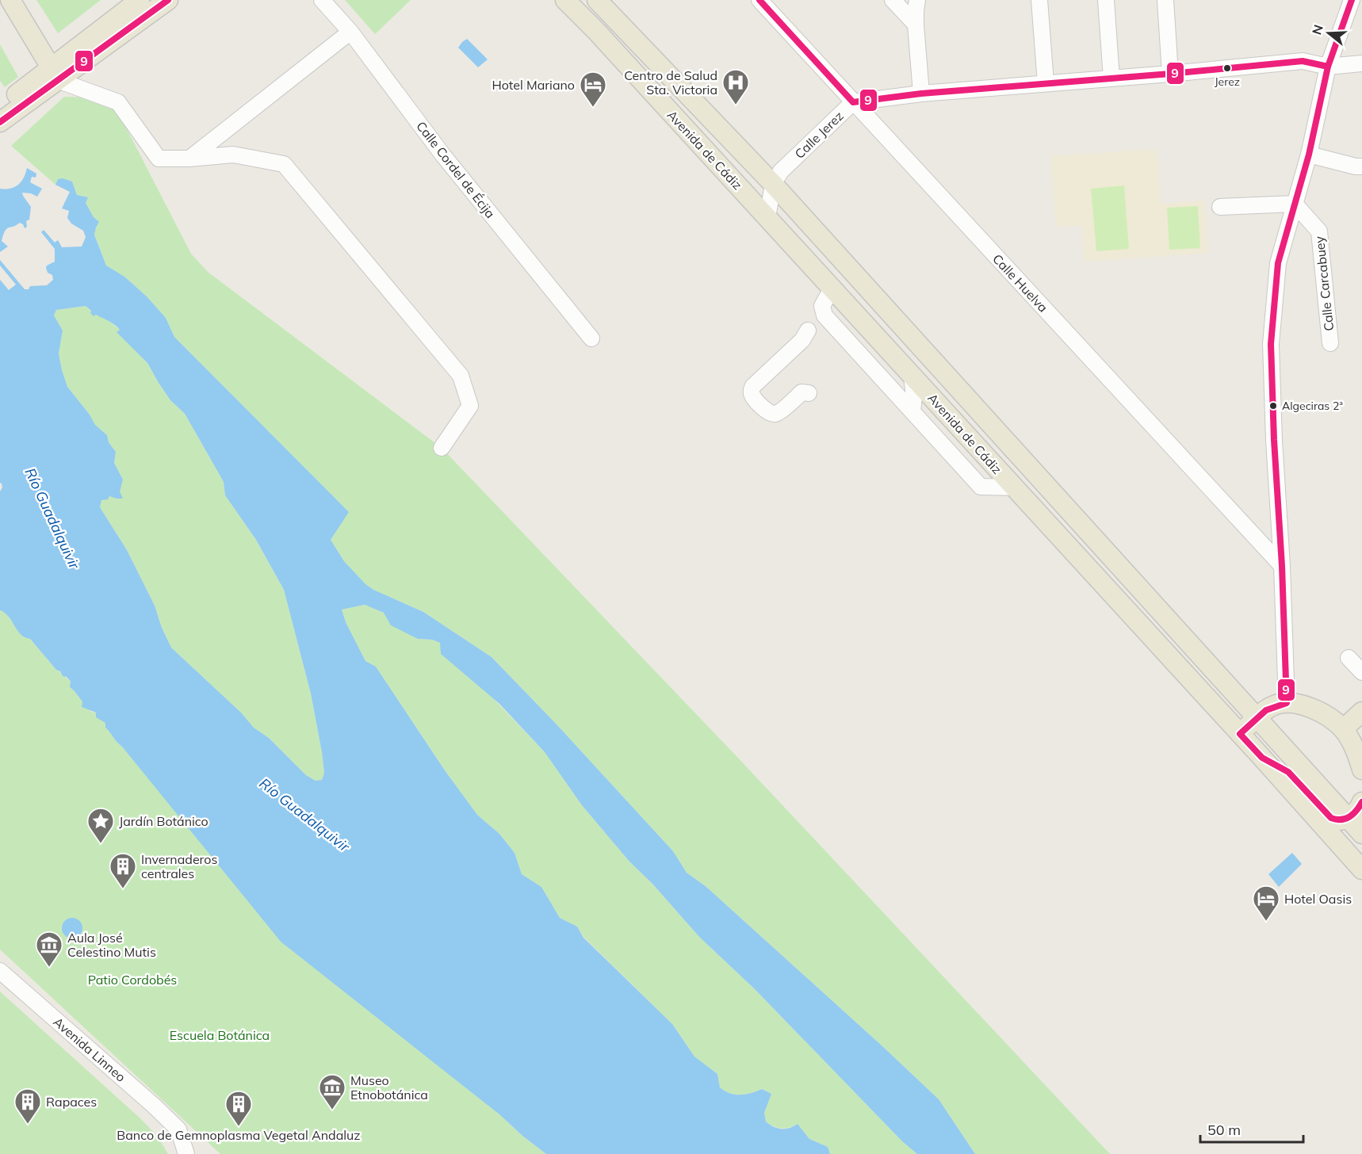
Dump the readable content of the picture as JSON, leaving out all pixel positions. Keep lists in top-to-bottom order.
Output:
{
  "streets": {
    "main road": ["Avenida de Cádiz"],
    "street": [
      "Calle Jerez",
      "Calle Cordel de Écija",
      "Calle Huelva",
      "Calle Carcabuey",
      "Avenida Linneo"
    ]
  },
  "crossings": [
    ["Calle Jerez", "Avenida de Cádiz"],
    ["Calle Jerez", "Calle Huelva"]
  ],
  "water": ["Río Guadalquivir"],
  "parks": ["Patio Cordobés", "Escuela Botánica"],
  "places": {
    "other": ["Jerez", "Algeciras 2ª"],
    "hospital": ["Centro de Salud Sta. Victoria"],
    "hotel": ["Hotel Mariano", "Hotel Oasis"],
    "place": ["Jardín Botánico"],
    "building": ["Invernaderos centrales", "Rapaces", "Banco de Gemnoplasma Vegetal Andaluz"],
    "museum": ["Aula José Celestino Mutis", "Museo Etnobotánica"]
  },
  "lines": ["transit line 9"],
  "scale_bar": "50 m",
  "north": "left"
}
